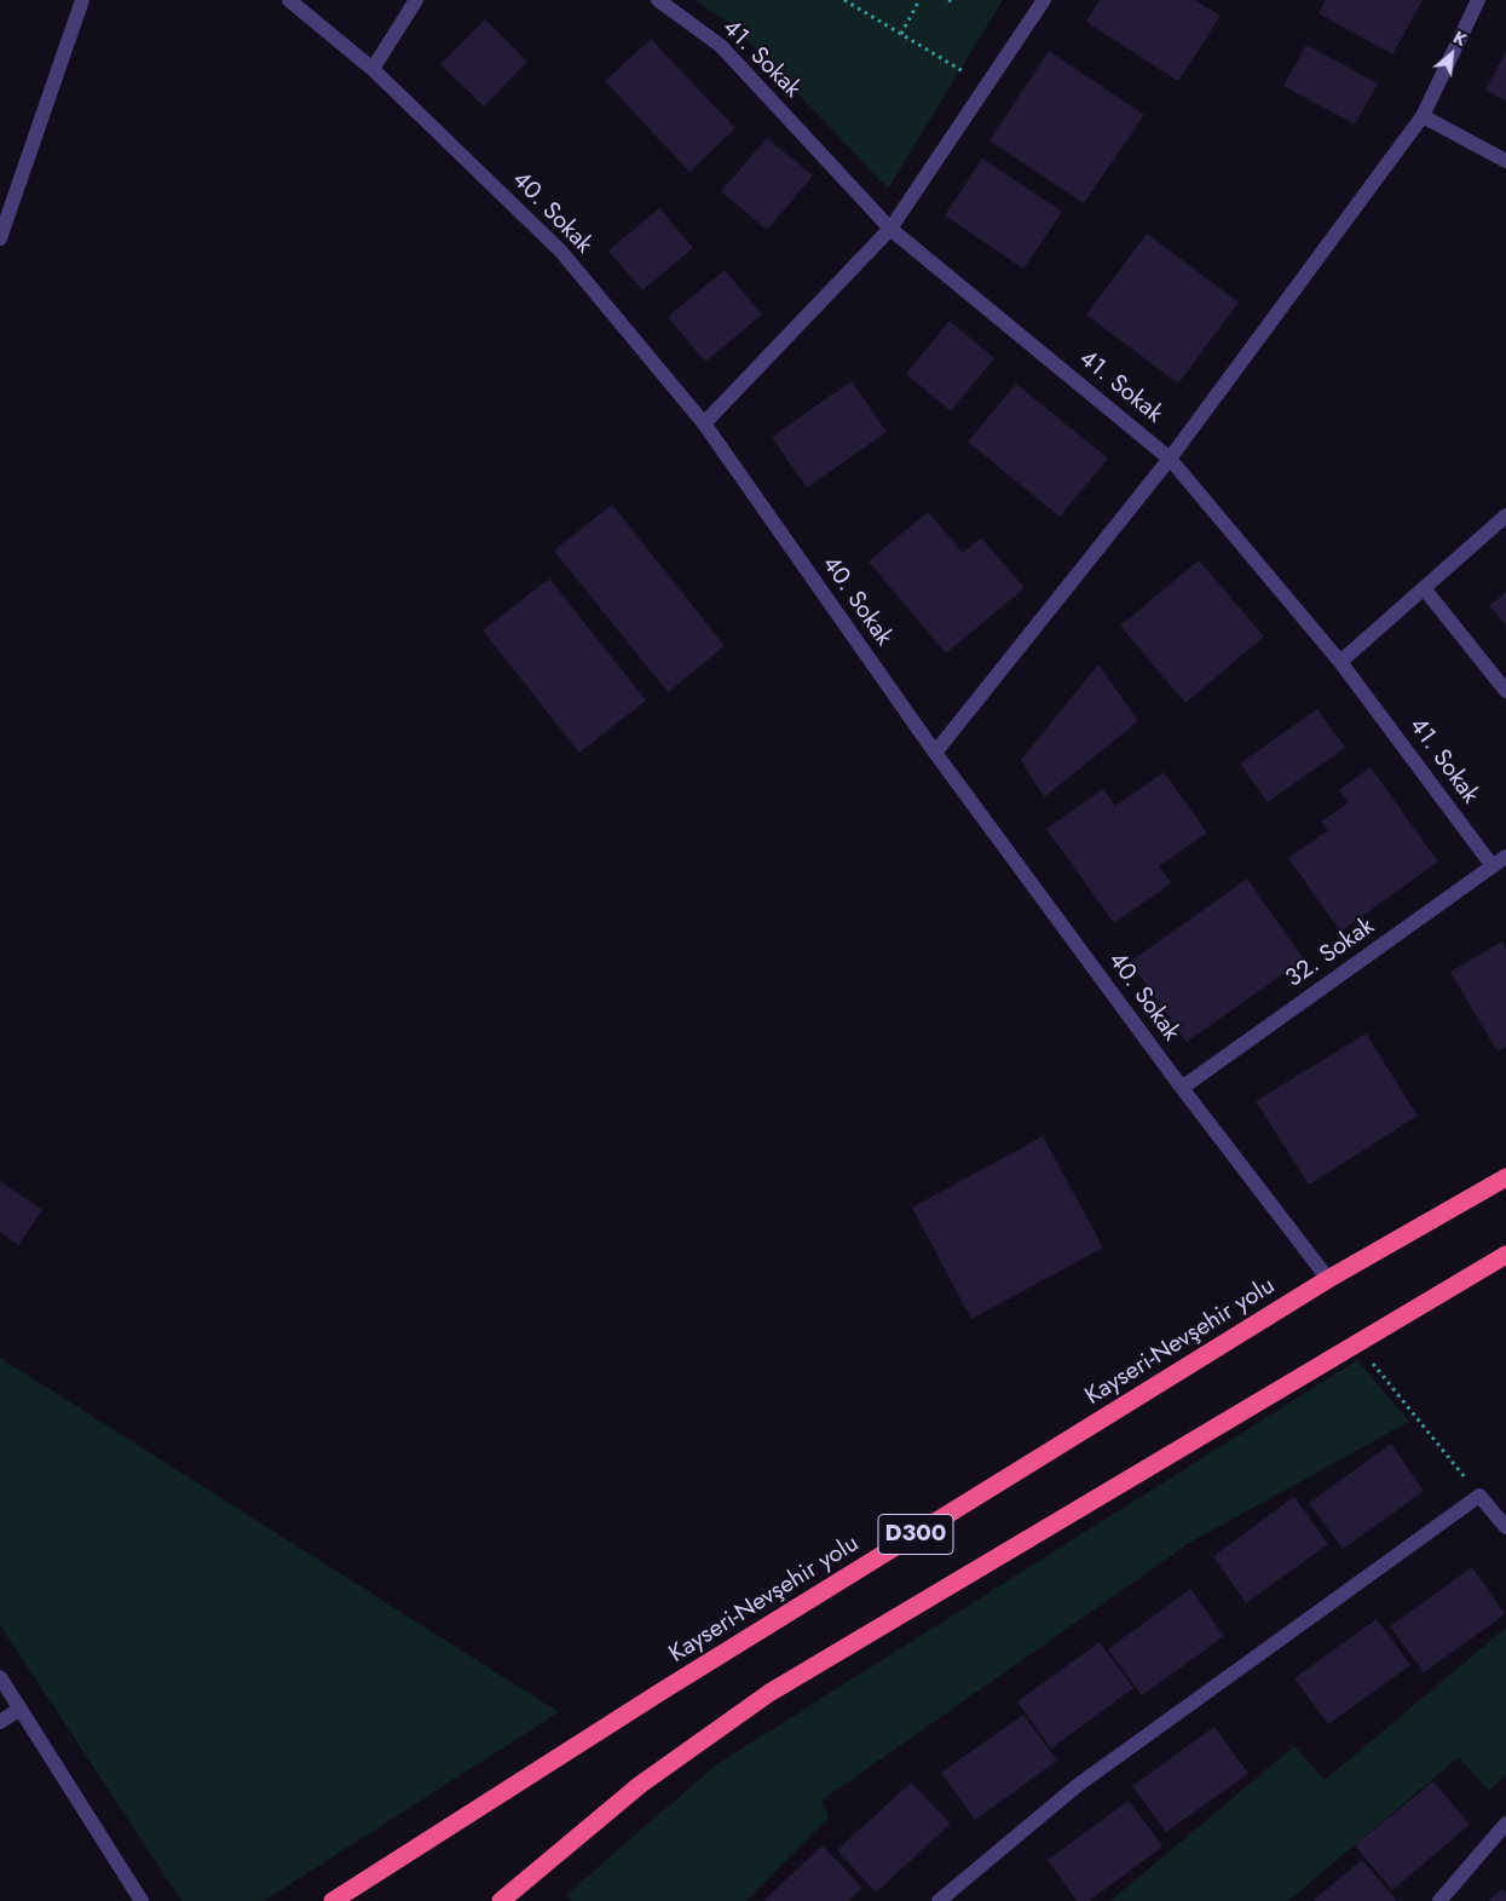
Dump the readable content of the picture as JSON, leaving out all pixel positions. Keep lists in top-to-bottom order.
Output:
{
  "streets": {
    "highway": ["Kayseri-Nevşehir yolu", "D300"],
    "street": ["41. Sokak", "40. Sokak", "32. Sokak"]
  },
  "crossings": [
    ["41. Sokak", "32. Sokak"],
    ["40. Sokak", "32. Sokak"],
    ["40. Sokak", "Kayseri-Nevşehir yolu"]
  ],
  "north": "top right"
}
